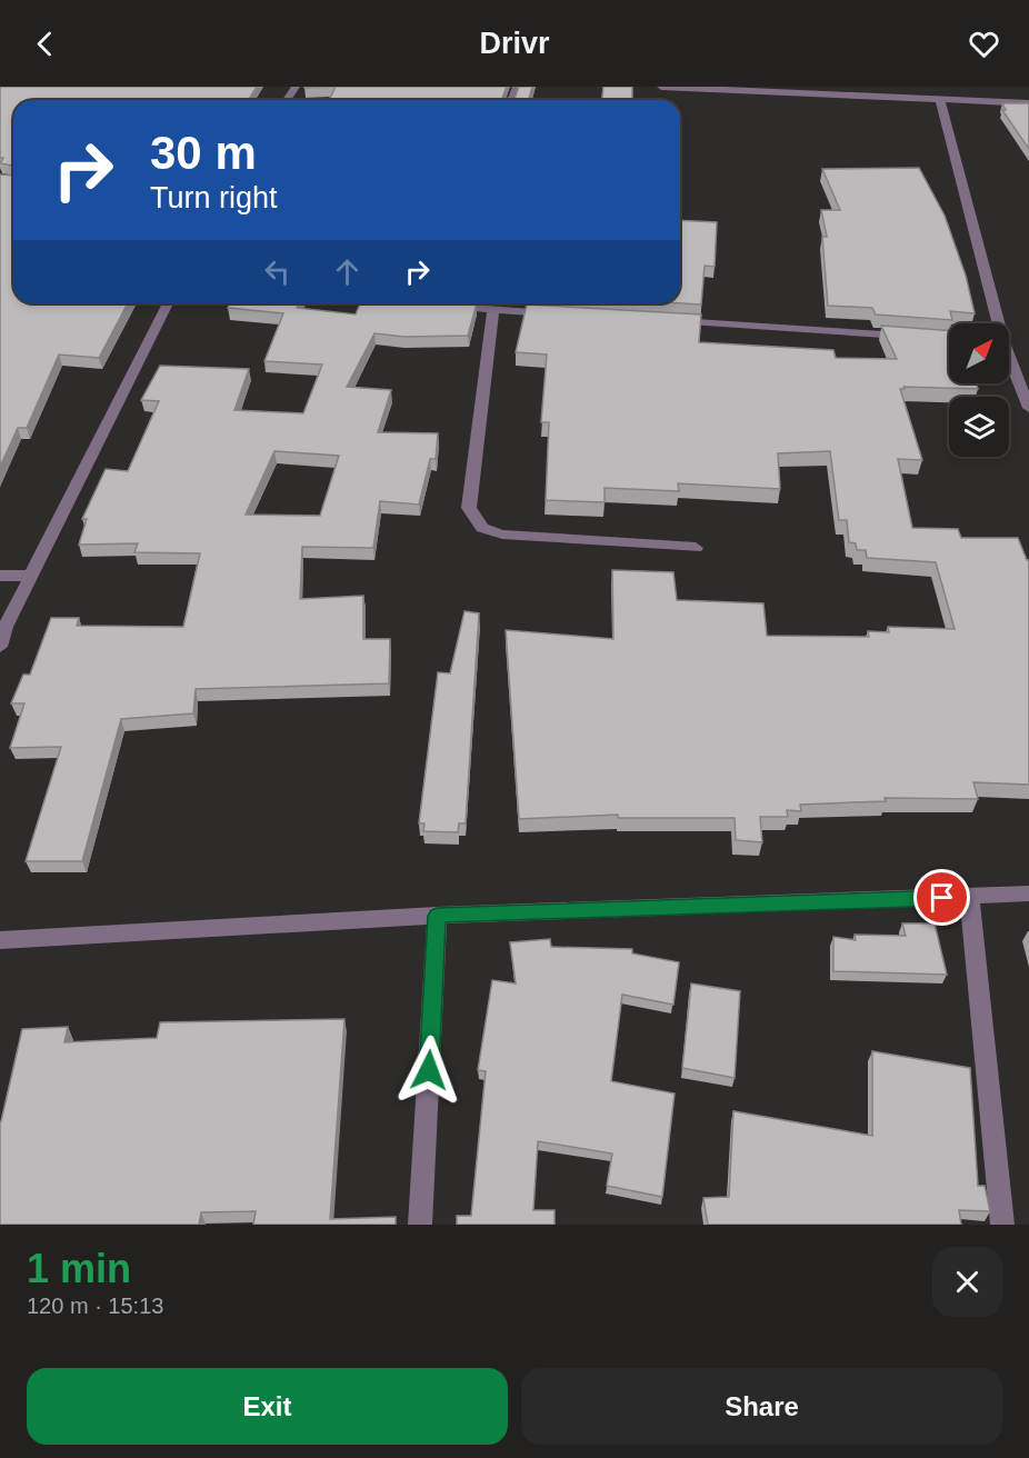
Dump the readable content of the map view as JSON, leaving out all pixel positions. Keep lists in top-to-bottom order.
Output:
{
  "north": "top right",
  "page": {
    "header": "Drivr",
    "turn": ["30 m", "Turn right"],
    "heading": ["1 min", "120 m · 15:13"],
    "buttons": ["Exit", "Share"]
  }
}
